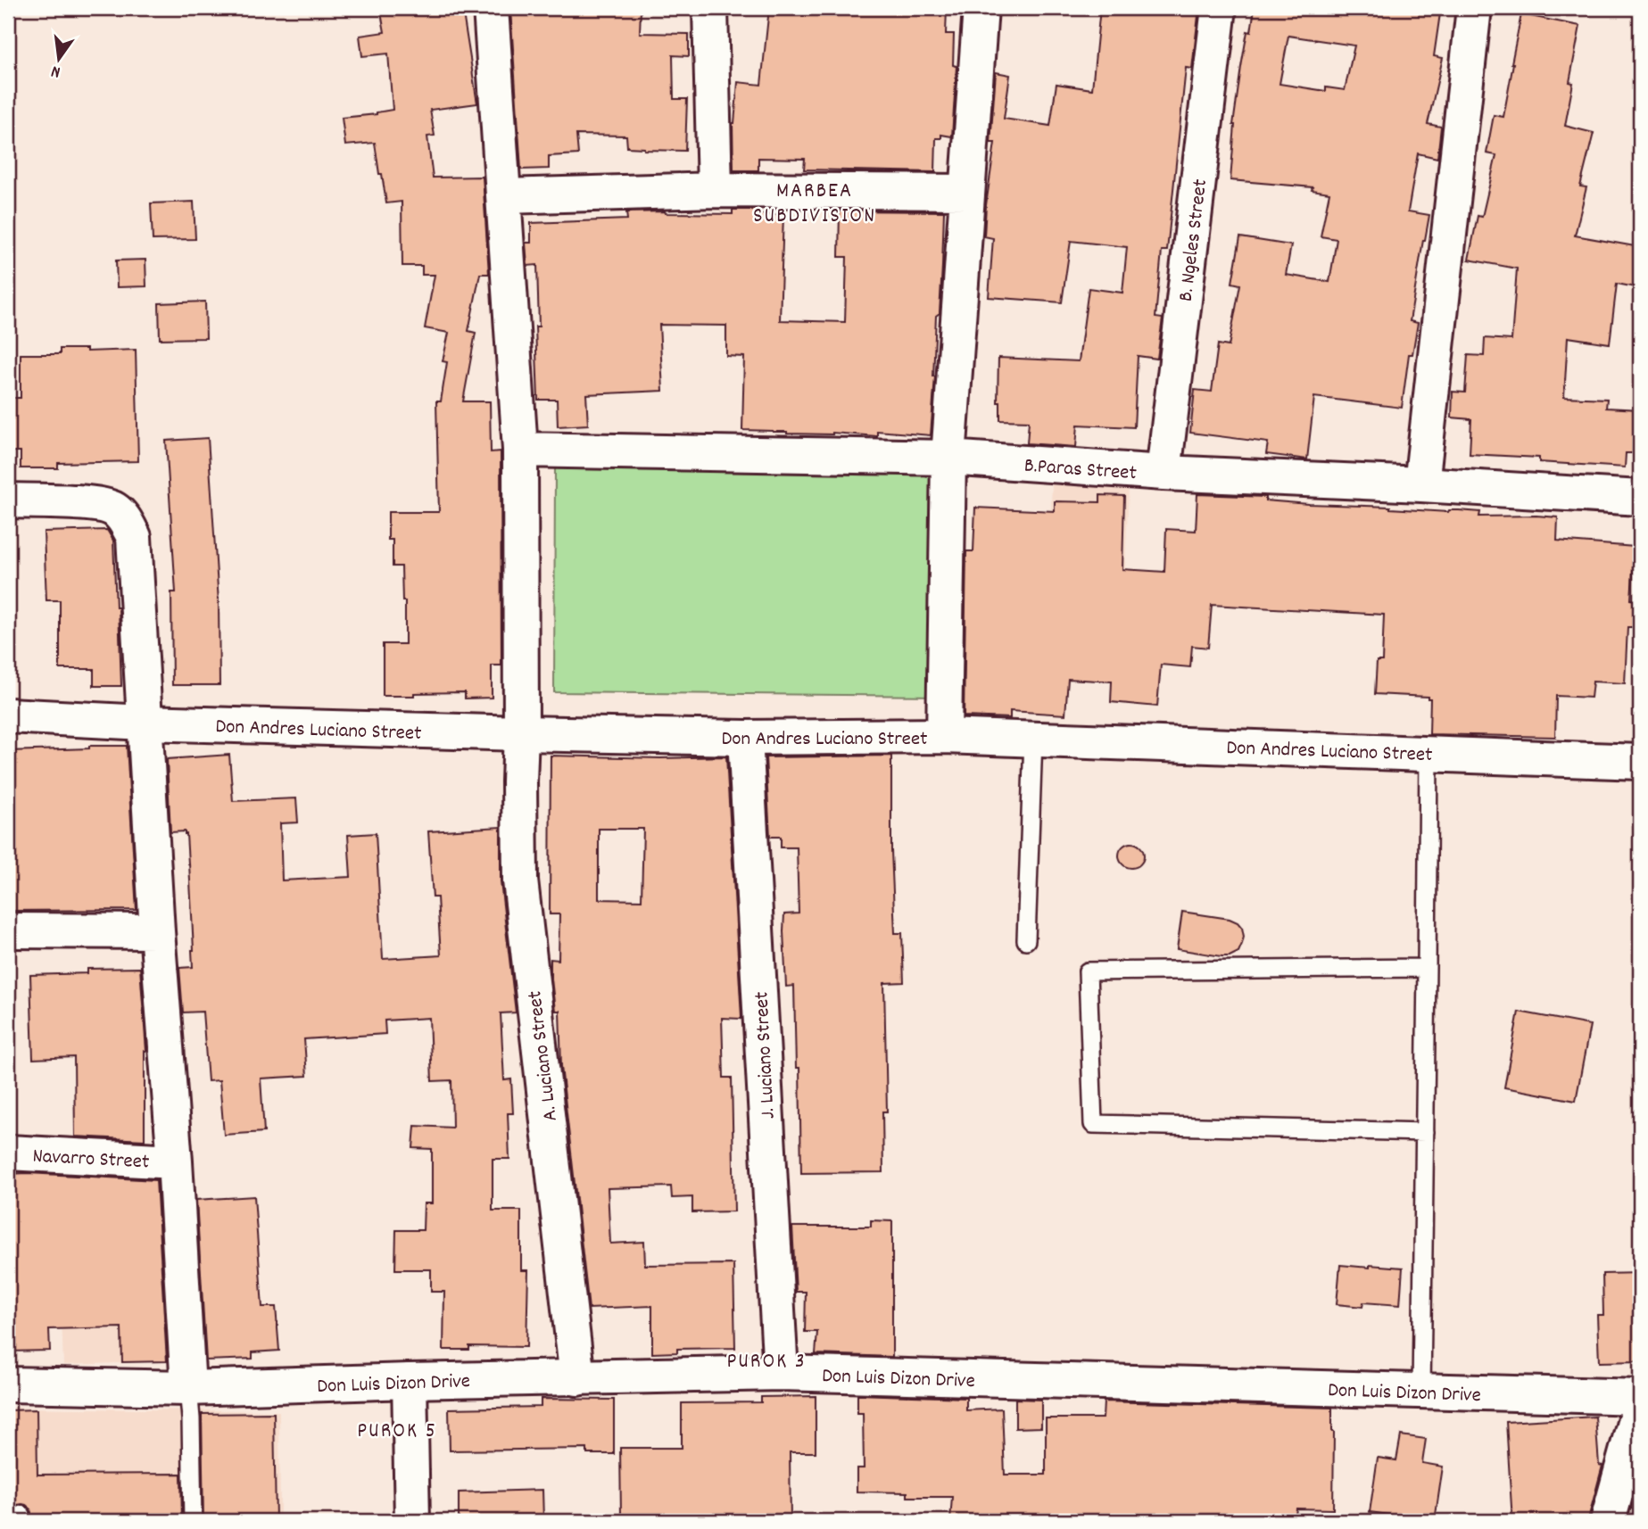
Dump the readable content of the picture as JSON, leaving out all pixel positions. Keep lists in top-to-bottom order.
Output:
{
  "streets": {
    "street": [
      "B. Ngeles Street",
      "B.Paras Street",
      "Don Andres Luciano Street",
      "J. Luciano Street",
      "A. Luciano Street",
      "Navarro Street",
      "Don Luis Dizon Drive"
    ]
  },
  "crossings": [
    ["B. Ngeles Street", "B.Paras Street"],
    ["B.Paras Street", "A. Luciano Street"],
    ["Don Andres Luciano Street", "J. Luciano Street"],
    ["Don Andres Luciano Street", "A. Luciano Street"],
    ["J. Luciano Street", "Don Luis Dizon Drive"],
    ["A. Luciano Street", "Don Luis Dizon Drive"]
  ],
  "districts": ["MARBEA SUBDIVISION", "PUROK 3", "PUROK 5"],
  "north": "bottom"
}
